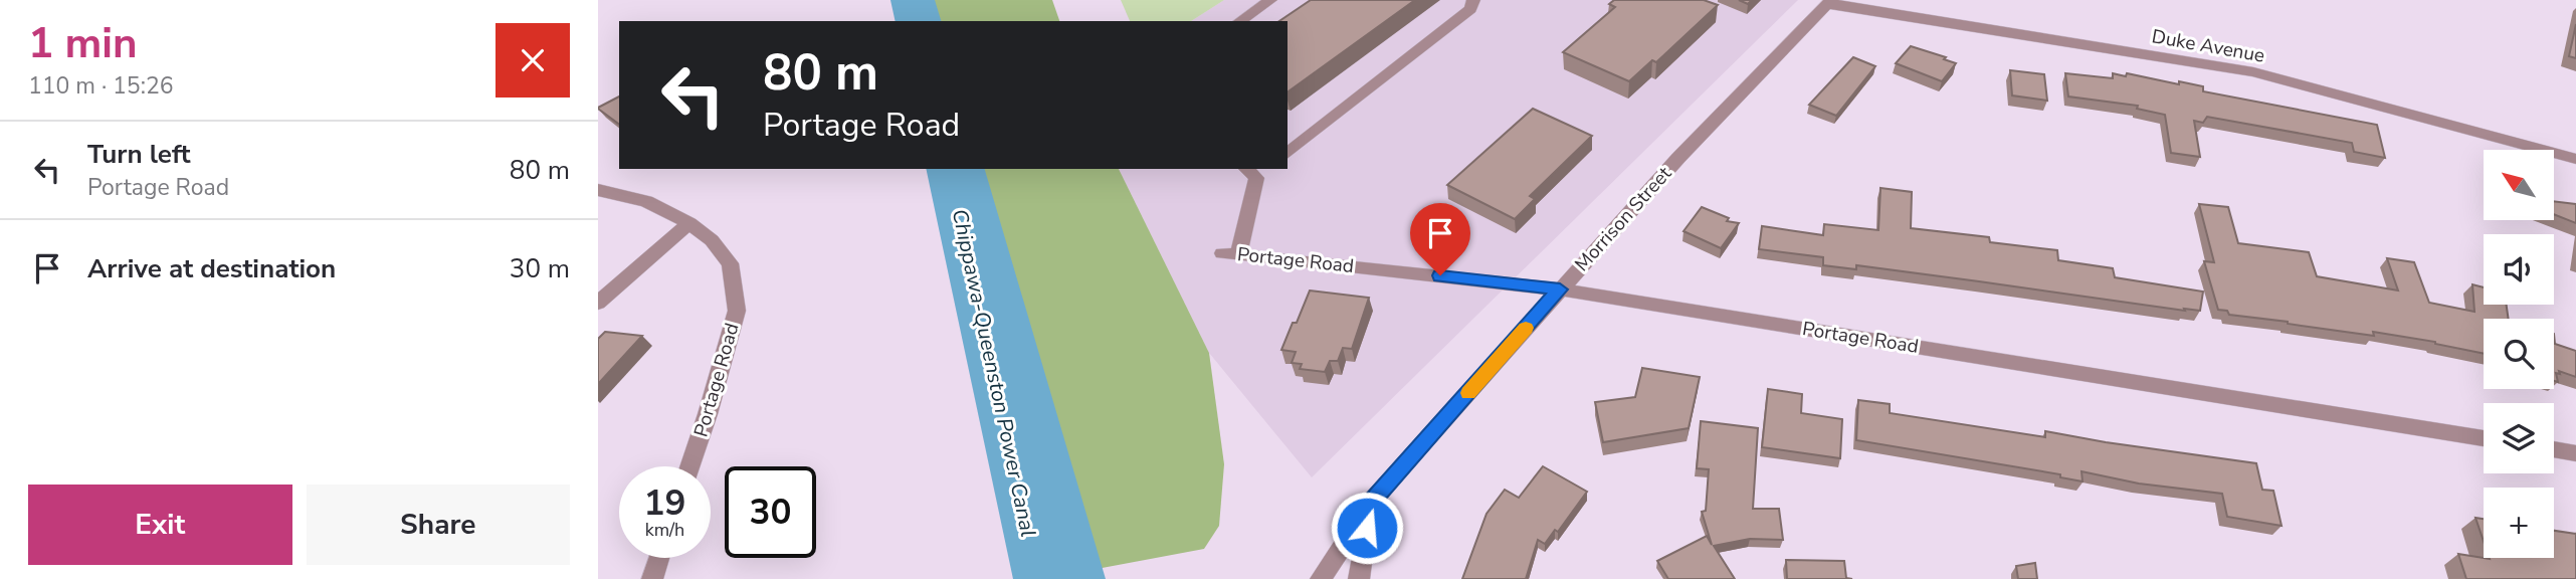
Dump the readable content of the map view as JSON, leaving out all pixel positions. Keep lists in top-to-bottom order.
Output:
{
  "streets": {
    "street": ["Duke Avenue", "Morrison Street", "Portage Road"]
  },
  "crossings": [
    ["Duke Avenue", "Morrison Street"],
    ["Morrison Street", "Portage Road"]
  ],
  "water": ["Chippawa-Queenston Power Canal"],
  "north": "top left",
  "page": {
    "heading": ["1 min", "110 m · 15:26"],
    "turn": ["80 m", "Portage Road"],
    "list": [
      {
        "name": "Turn left",
        "note": "Portage Road",
        "value": "80 m"
      },
      {
        "name": "Arrive at destination",
        "value": "30 m"
      }
    ],
    "map_buttons": "+",
    "speed": "19 km/h",
    "limit": "30",
    "buttons": ["Exit", "Share"]
  }
}
